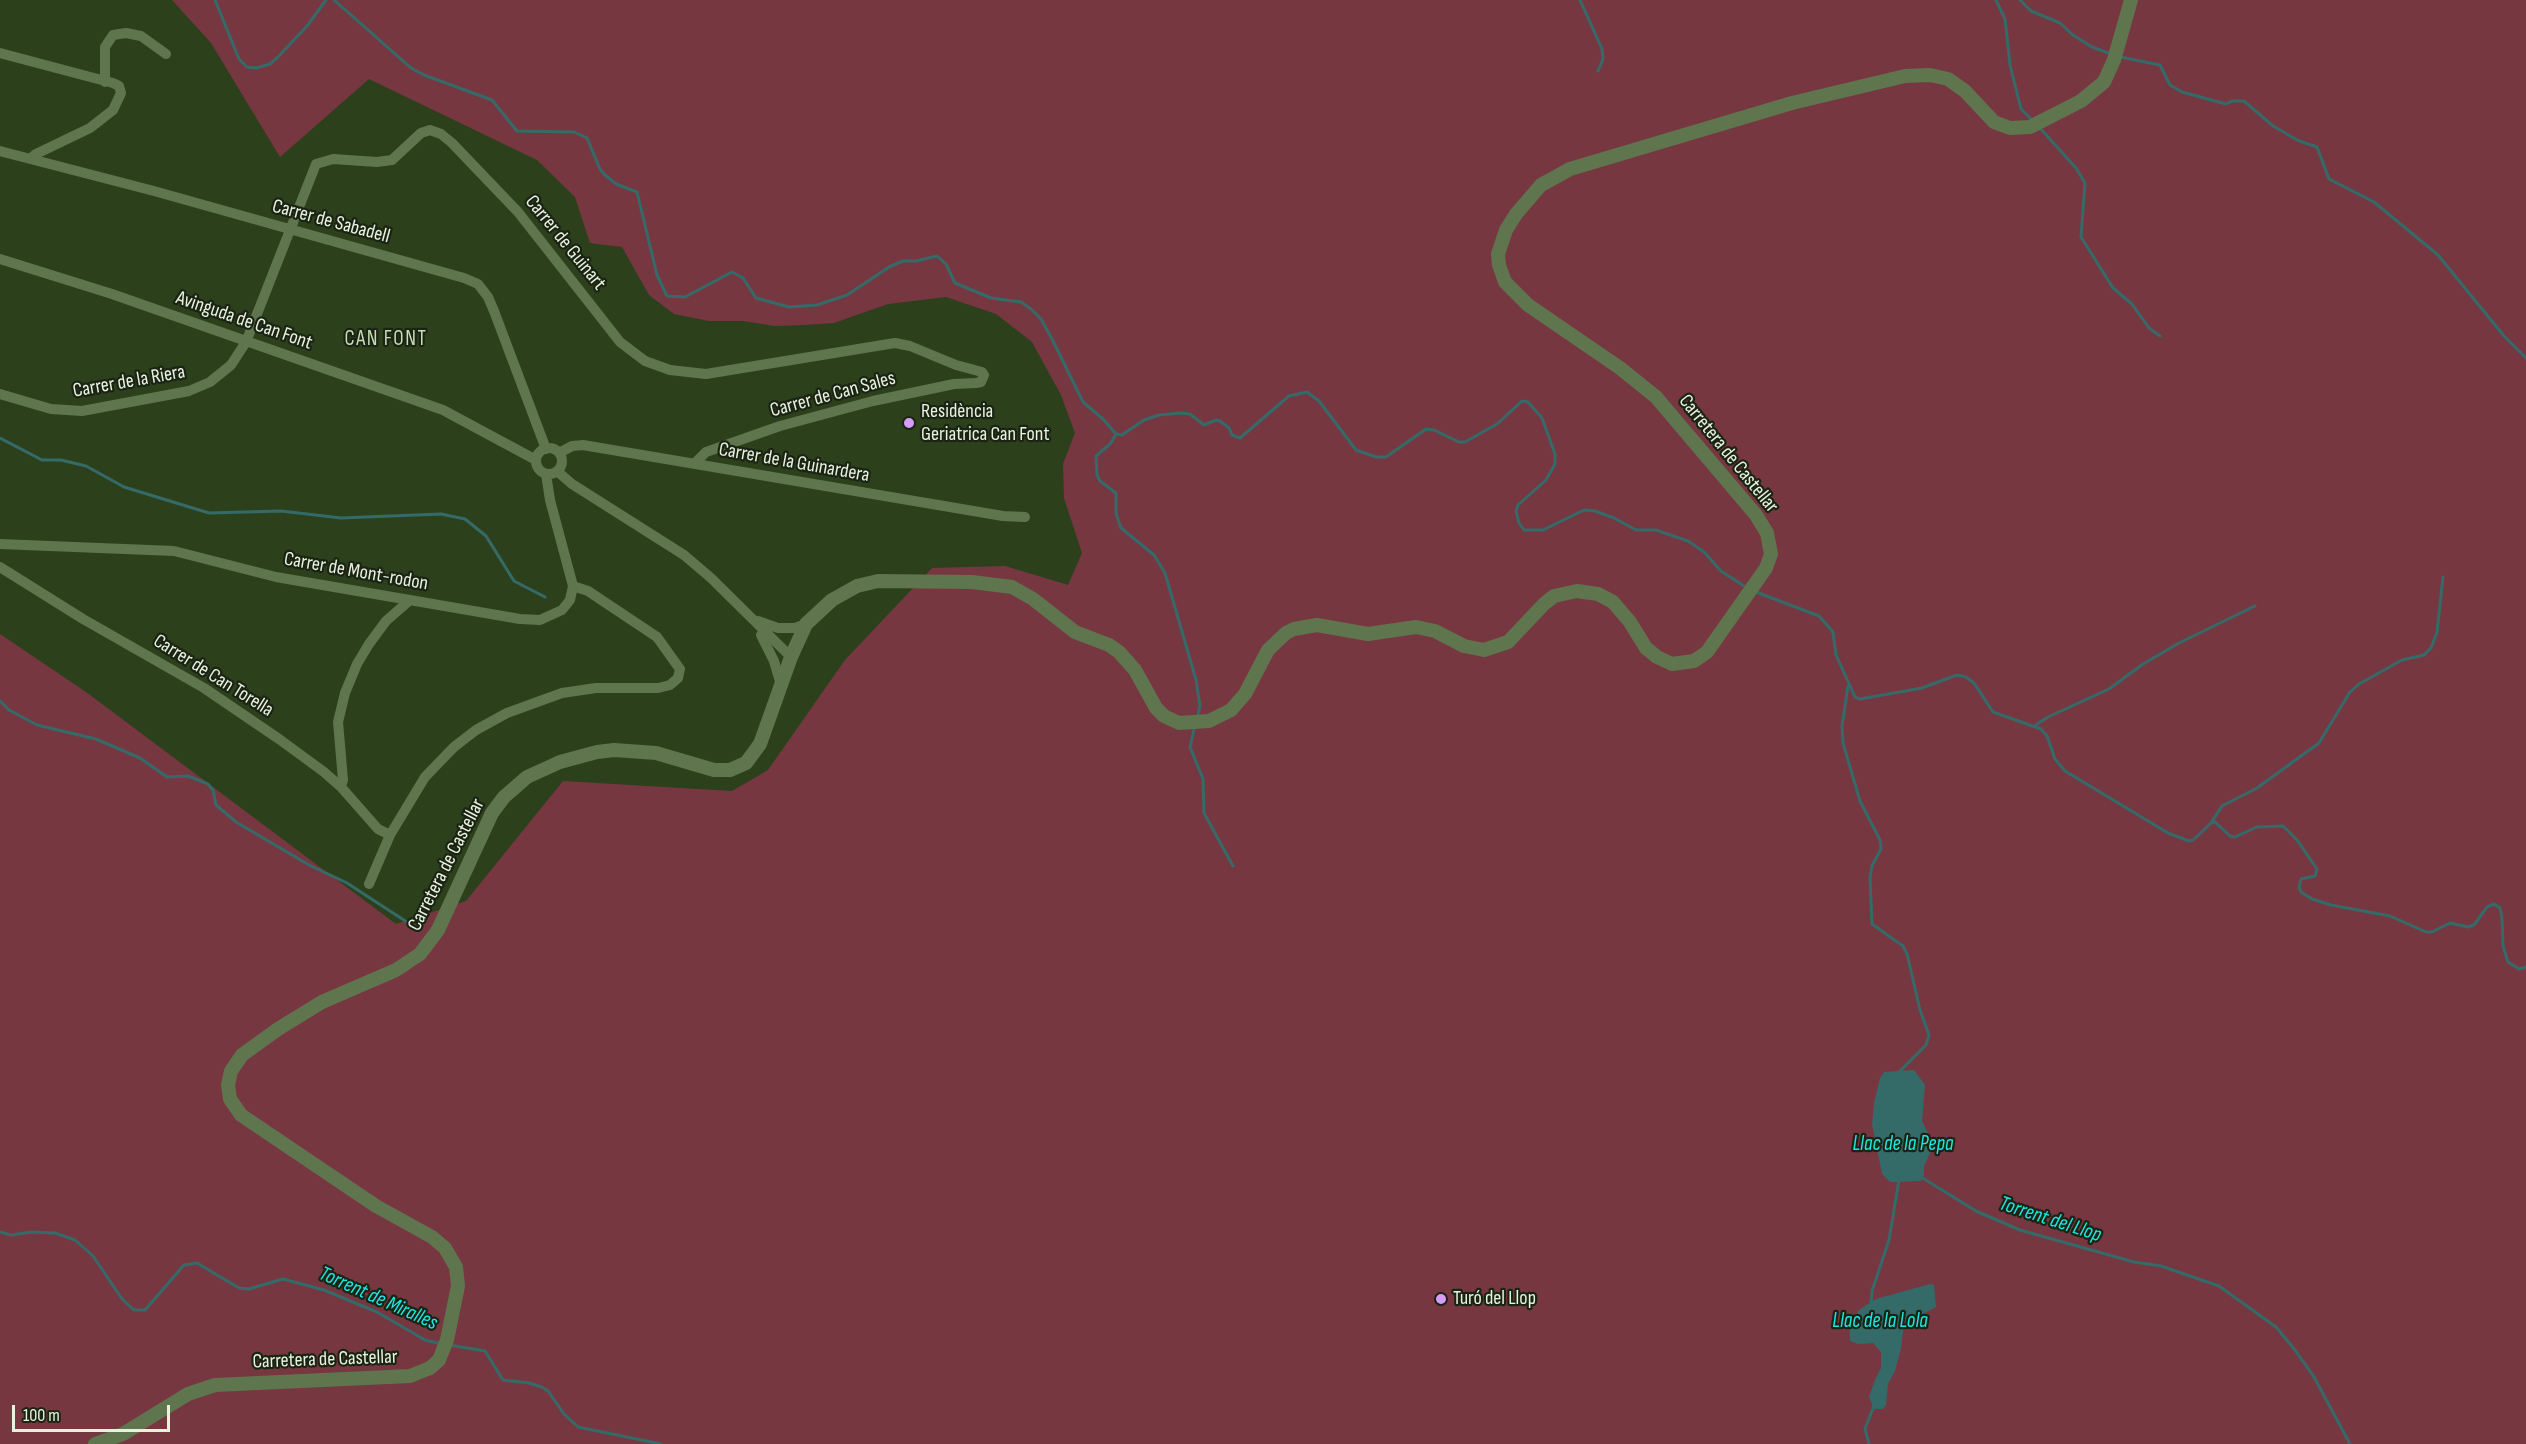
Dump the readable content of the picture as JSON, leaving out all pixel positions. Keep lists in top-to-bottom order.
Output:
{
  "streets": {
    "street": [
      "Carrer de Sabadell",
      "Carrer de Guinart",
      "Avinguda de Can Font",
      "Carrer de la Riera",
      "Carrer de Can Sales",
      "Carretera de Castellar",
      "Carrer de la Guinardera",
      "Carrer de Mont-rodon",
      "Carrer de Can Torella"
    ]
  },
  "crossings": [
    ["Carrer de Sabadell", "Carrer de Guinart"],
    ["Carrer de Sabadell", "Avinguda de Can Font"],
    ["Carrer de Sabadell", "Carrer de la Guinardera"],
    ["Carrer de Guinart", "Avinguda de Can Font"],
    ["Carrer de Guinart", "Carrer de la Riera"],
    ["Carrer de Guinart", "Carrer de Can Sales"],
    ["Avinguda de Can Font", "Carrer de la Riera"],
    ["Avinguda de Can Font", "Carrer de la Guinardera"],
    ["Carrer de Can Sales", "Carrer de la Guinardera"]
  ],
  "districts": ["CAN FONT"],
  "water": [
    "Llac de la Pepa",
    "Torrent del Llop",
    "Torrent de Miralles",
    "Llac de la Lola"
  ],
  "places": ["Residència Geriatrica Can Font", "Turó del Llop"],
  "scale_bar": "100 m"
}
